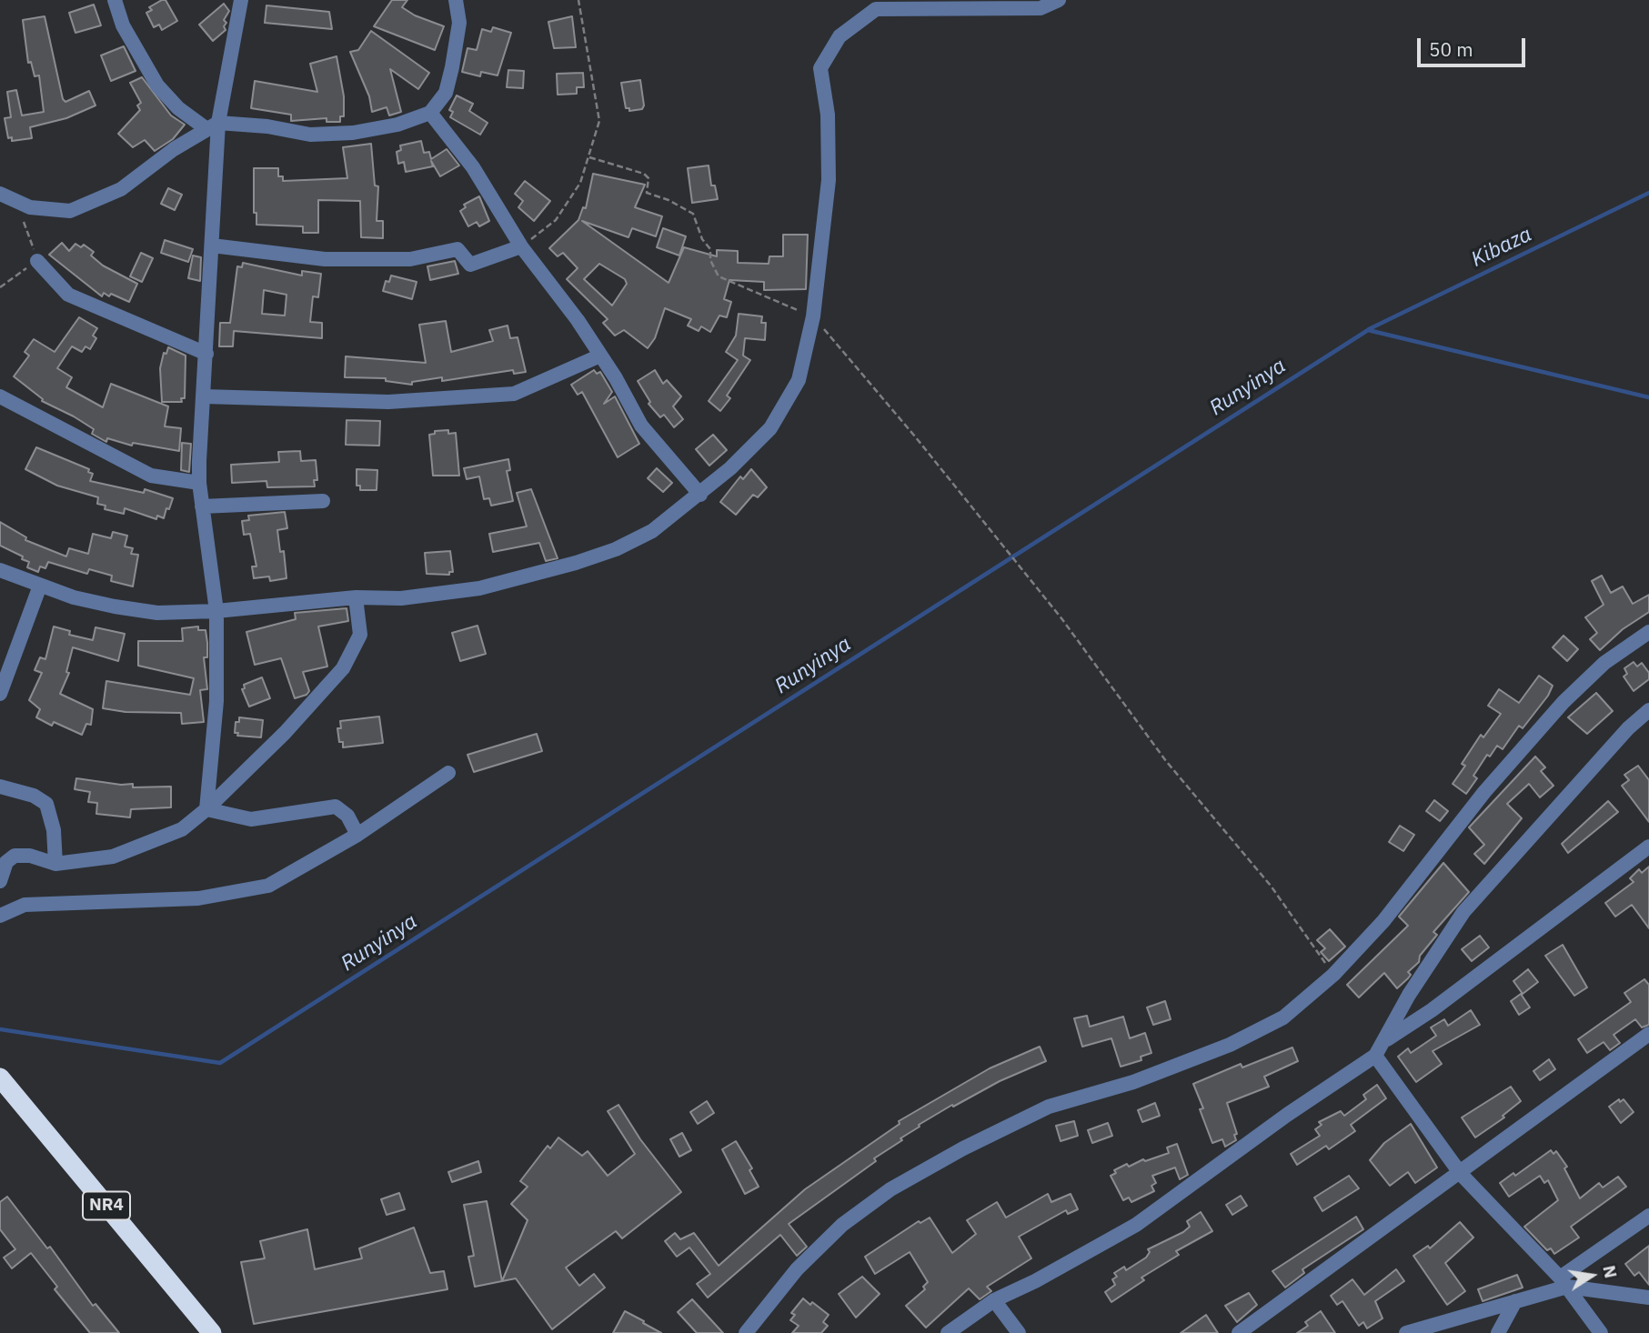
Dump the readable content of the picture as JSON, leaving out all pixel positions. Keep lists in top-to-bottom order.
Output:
{
  "streets": {
    "highway": ["NR4"]
  },
  "water": ["Kibaza", "Runyinya"],
  "scale_bar": "50 m",
  "north": "right"
}
